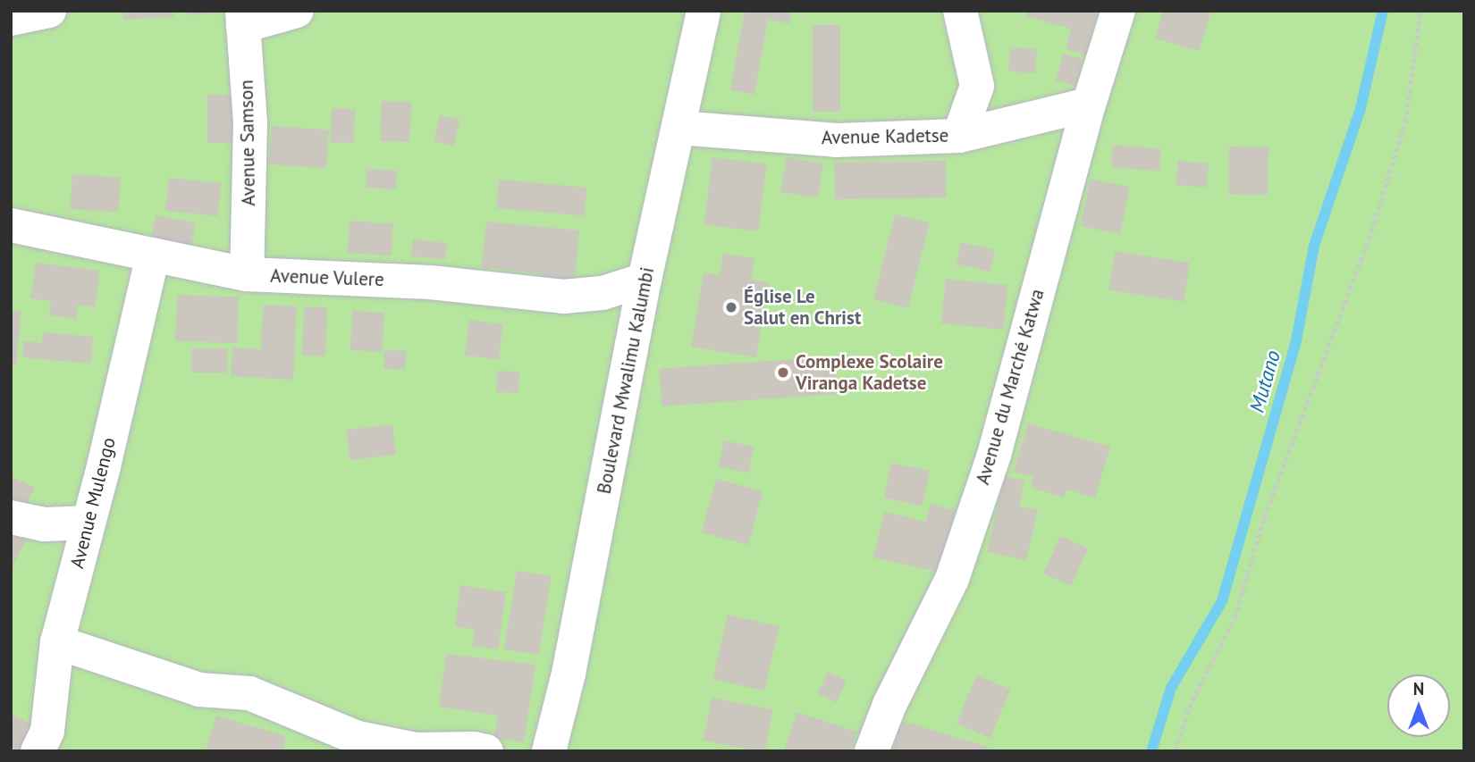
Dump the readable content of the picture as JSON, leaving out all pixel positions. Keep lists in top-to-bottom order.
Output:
{
  "streets": {
    "street": [
      "Avenue Kadetse",
      "Avenue Samson",
      "Avenue Vulere",
      "Boulevard Mwalimu Kalumbi",
      "Avenue du Marché Katwa",
      "Avenue Mulengo"
    ]
  },
  "crossings": [
    ["Avenue Kadetse", "Boulevard Mwalimu Kalumbi"],
    ["Avenue Kadetse", "Avenue du Marché Katwa"],
    ["Avenue Samson", "Avenue Vulere"],
    ["Avenue Vulere", "Boulevard Mwalimu Kalumbi"],
    ["Avenue Vulere", "Avenue Mulengo"]
  ],
  "water": ["Mutano"],
  "places": ["Église Le Salut en Christ", "Complexe Scolaire Viranga Kadetse"],
  "north": "top"
}
